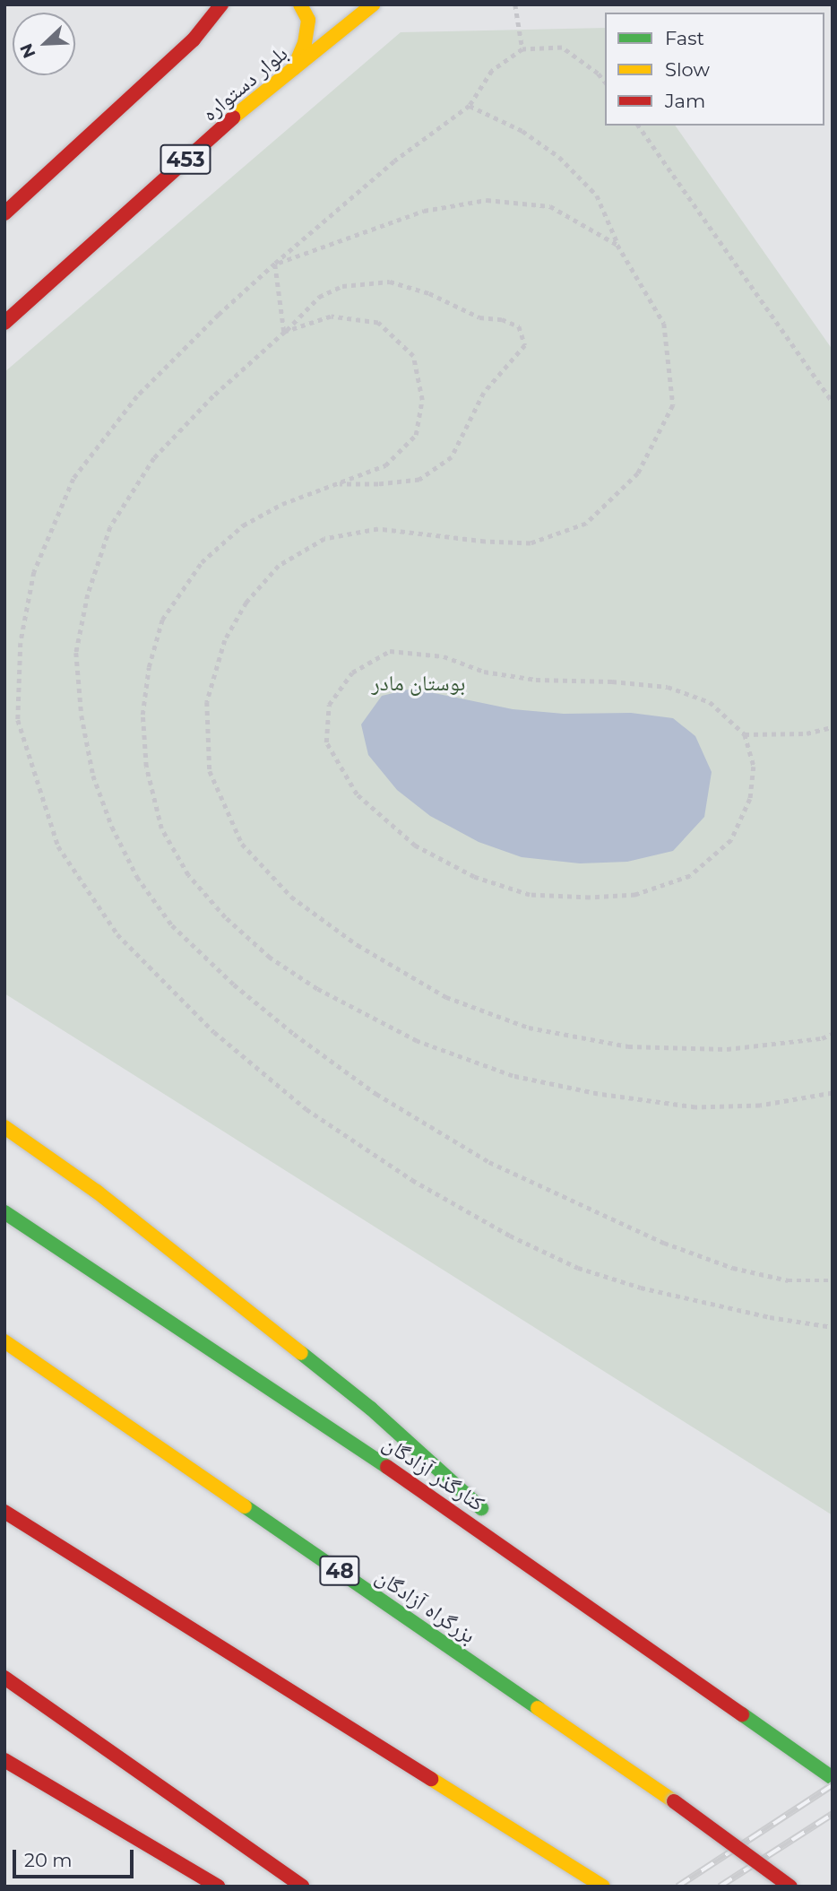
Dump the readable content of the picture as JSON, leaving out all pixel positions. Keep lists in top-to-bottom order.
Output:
{
  "streets": {
    "main road": [
      "بلوار دستواره",
      "453",
      "کنارگذر آزادگان",
      "48",
      "بزرگراه آزادگان"
    ]
  },
  "parks": ["بوستان مادر"],
  "legend": ["Fast", "Slow", "Jam"],
  "scale_bar": "20 m",
  "north": "bottom left"
}
